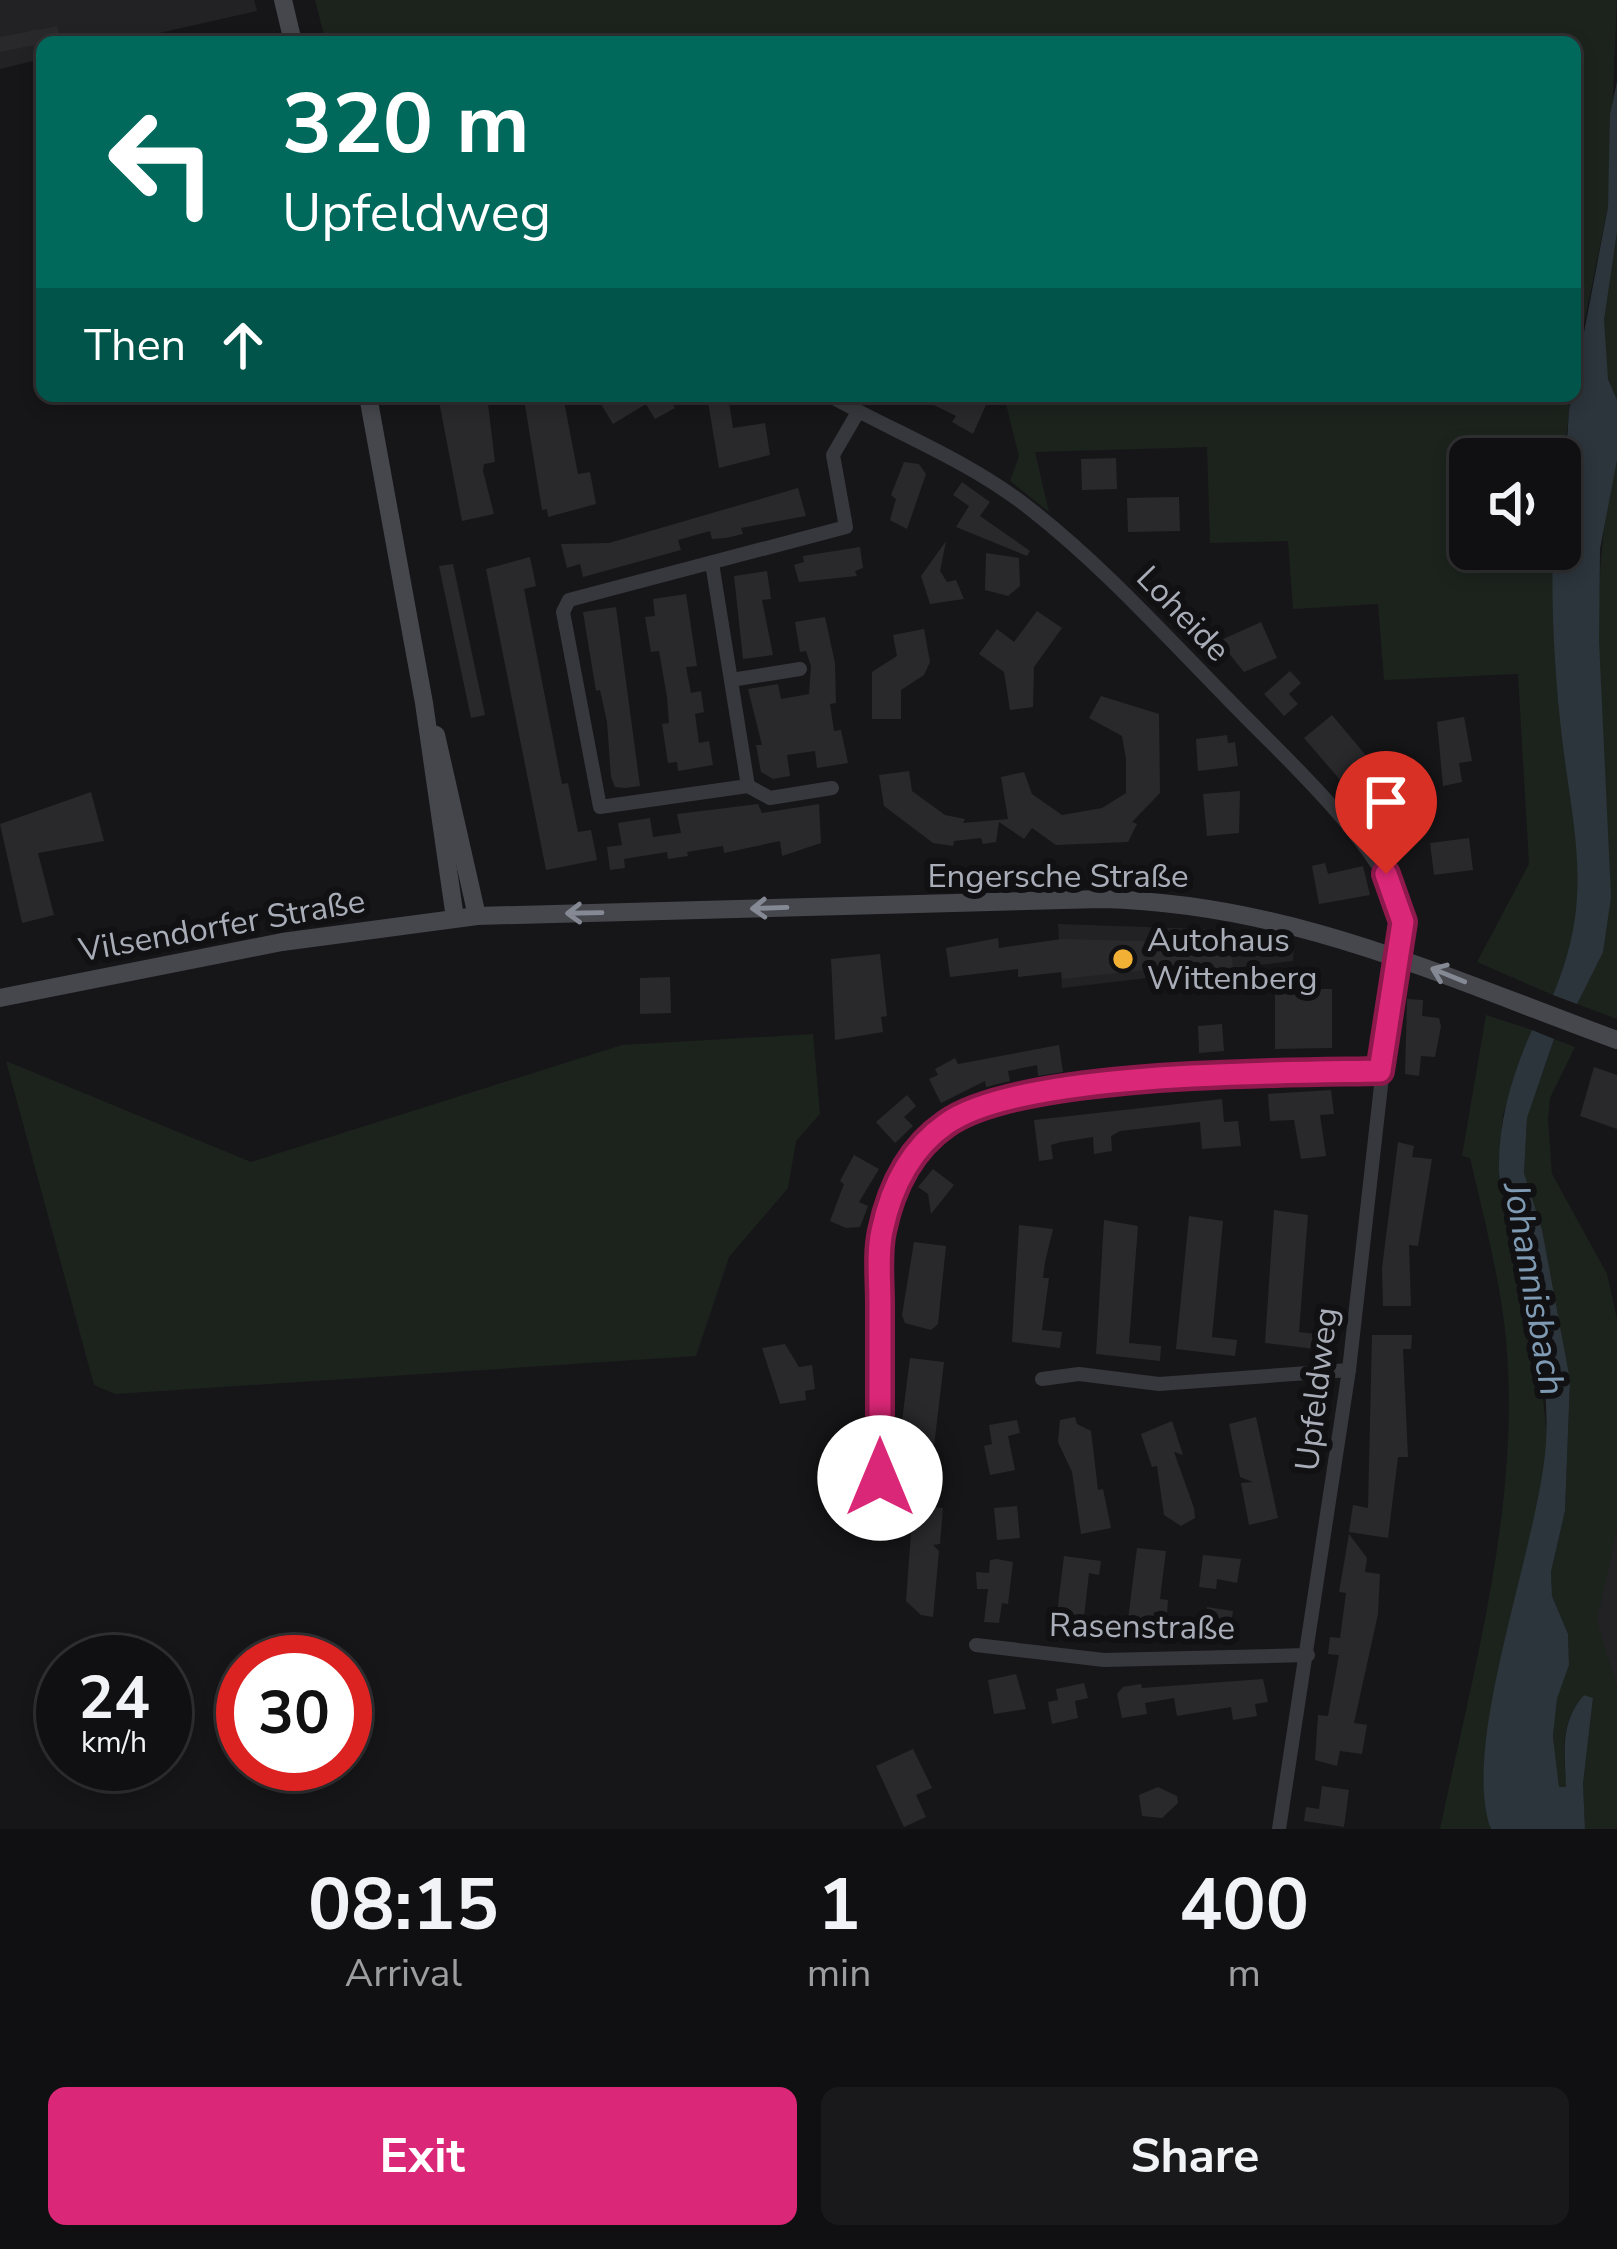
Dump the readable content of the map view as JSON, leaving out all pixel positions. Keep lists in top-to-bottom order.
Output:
{
  "streets": {
    "main road": ["Engersche Straße", "Vilsendorfer Straße"],
    "street": ["Loheide", "Upfeldweg", "Rasenstraße"]
  },
  "crossings": [
    ["Loheide", "Engersche Straße"],
    ["Loheide", "Upfeldweg"],
    ["Engersche Straße", "Vilsendorfer Straße"],
    ["Engersche Straße", "Upfeldweg"],
    ["Upfeldweg", "Rasenstraße"]
  ],
  "one_way": ["Engersche Straße"],
  "water": ["Johannisbach"],
  "places": ["Autohaus Wittenberg"],
  "page": {
    "turn": ["320 m", "Upfeldweg"],
    "then": "Then",
    "speed": "24 km/h",
    "limit": "30",
    "eta": [
      "08:15",
      "Arrival",
      "1",
      "min",
      "400",
      "m"
    ],
    "buttons": ["Exit", "Share"]
  }
}
